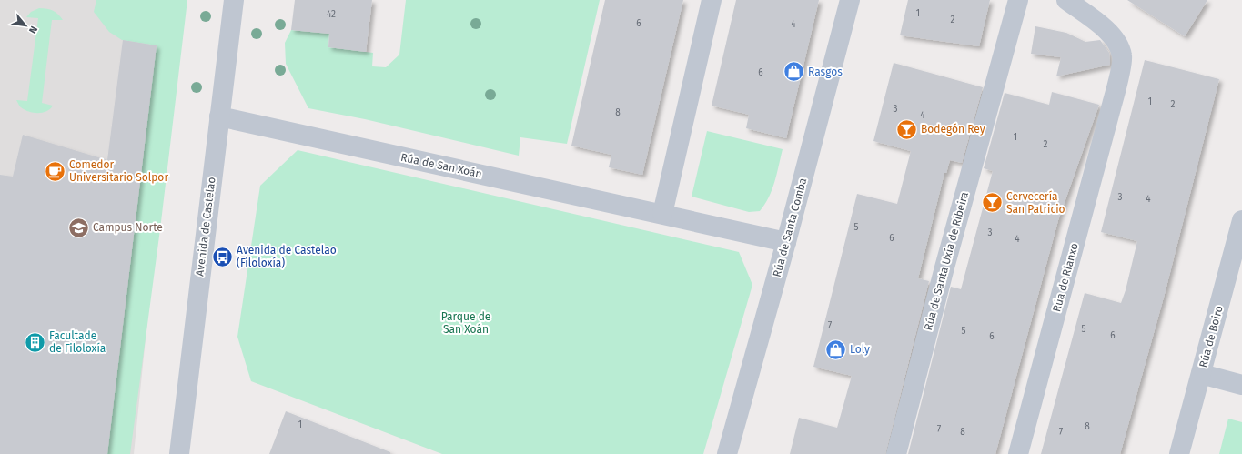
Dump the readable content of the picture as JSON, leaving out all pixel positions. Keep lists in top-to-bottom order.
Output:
{
  "streets": {
    "street": [
      "Rúa de San Xoán",
      "Avenida de Castelao",
      "Rúa de Santa Comba",
      "Rúa de Santa Uxía de Ribeira",
      "Rúa de Rianxo",
      "Rúa de Boiro"
    ]
  },
  "crossings": [
    ["Rúa de San Xoán", "Avenida de Castelao"],
    ["Rúa de San Xoán", "Rúa de Santa Comba"]
  ],
  "parks": ["Parque de San Xoán"],
  "places": {
    "shop": ["Rasgos", "Loly"],
    "bar": ["Bodegón Rey", "Cervecería San Patricio"],
    "cafe": ["Comedor Universitario Solpor"],
    "school or university": ["Campus Norte"],
    "bus stop": ["Avenida de Castelao (Filoloxía)"],
    "building": ["Facultade de Filoloxía"]
  },
  "house_numbers": [
    "1",
    "42",
    "2",
    "6",
    "4",
    "6",
    "1",
    "2",
    "3",
    "8",
    "4",
    "1",
    "2",
    "3",
    "4",
    "5",
    "3",
    "6",
    "4",
    "7",
    "5",
    "5",
    "6",
    "6",
    "1",
    "8",
    "7",
    "8",
    "7"
  ],
  "north": "bottom right"
}
